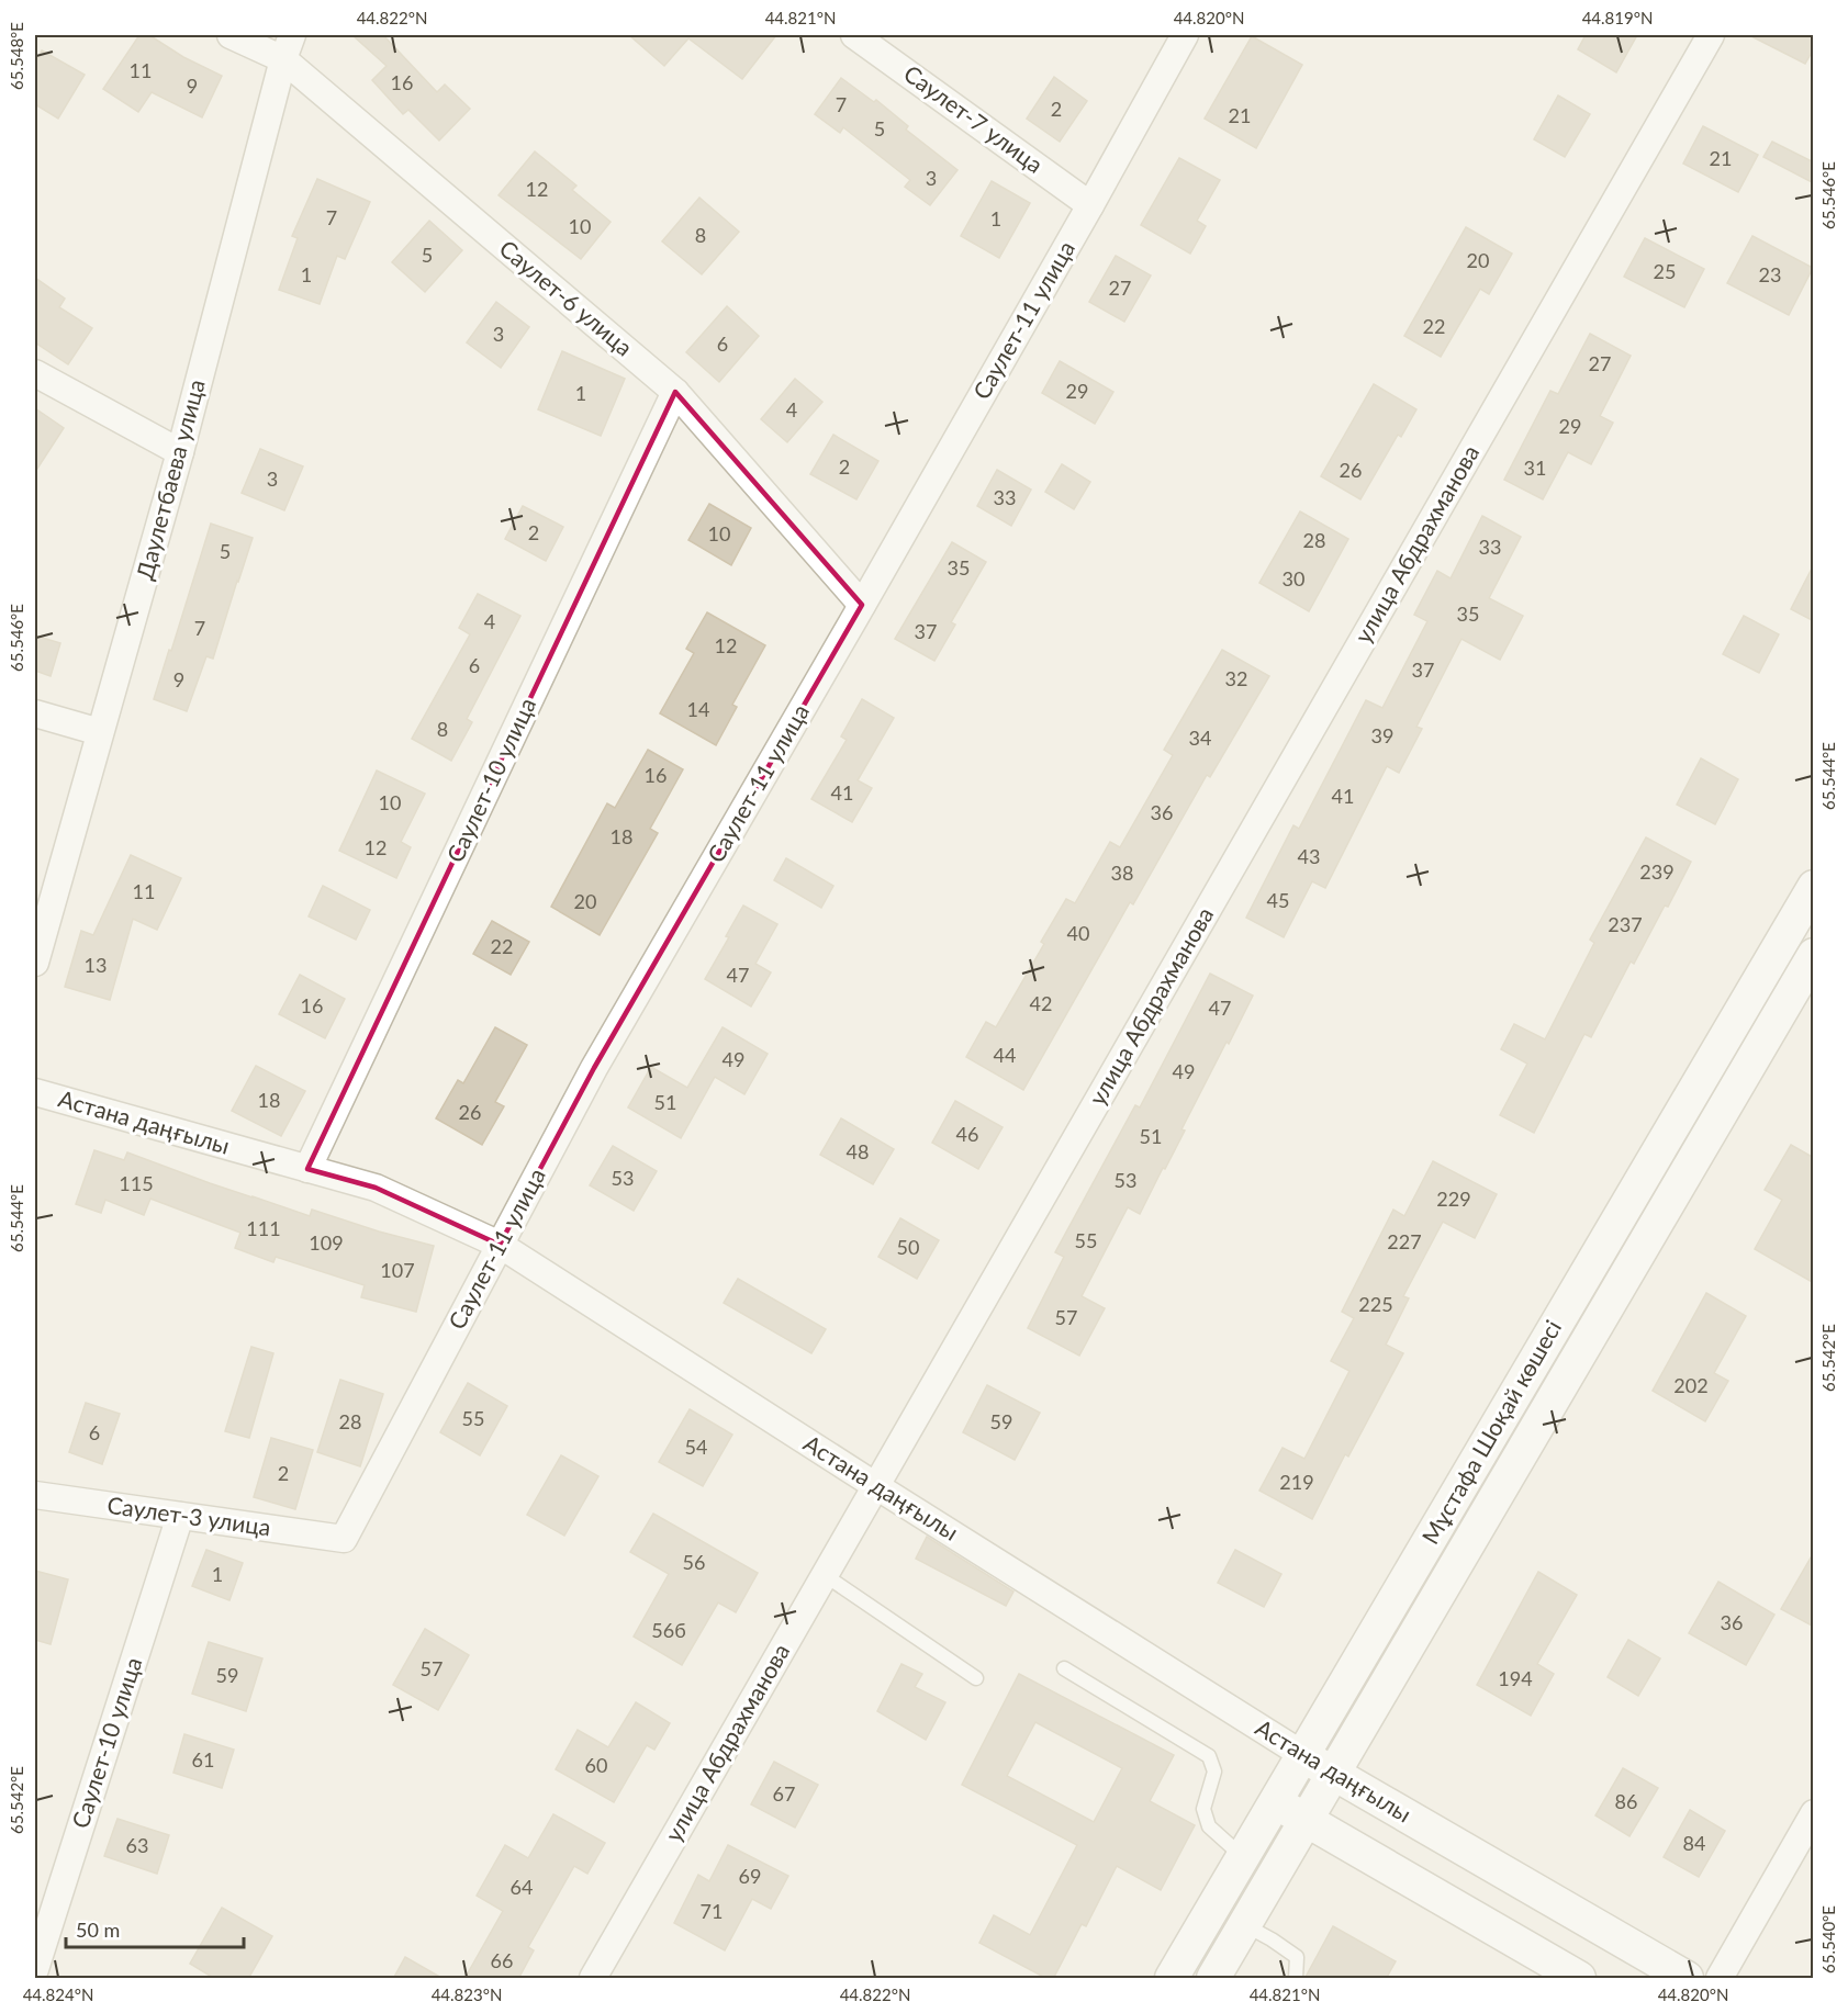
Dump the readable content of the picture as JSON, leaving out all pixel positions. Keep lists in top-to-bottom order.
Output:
{
  "streets": {
    "street": [
      "Саулет-7 улица",
      "Саулет-6 улица",
      "Саулет-11 улица",
      "Даулетбаева улица",
      "улица Абдрахманова",
      "Саулет-10 улица",
      "Астана даңғылы",
      "Мұстафа Шоқай көшесі",
      "Саулет-3 улица"
    ]
  },
  "crossings": [
    ["Саулет-7 улица", "Саулет-11 улица"],
    ["Саулет-6 улица", "Саулет-11 улица"],
    ["Саулет-6 улица", "Даулетбаева улица"],
    ["Саулет-6 улица", "Саулет-10 улица"],
    ["Саулет-11 улица", "Астана даңғылы"],
    ["Саулет-11 улица", "Саулет-3 улица"],
    ["улица Абдрахманова", "Астана даңғылы"],
    ["Саулет-10 улица", "Астана даңғылы"],
    ["Саулет-10 улица", "Саулет-3 улица"],
    ["Астана даңғылы", "Мұстафа Шоқай көшесі"]
  ],
  "house_numbers": [
    "11",
    "16",
    "9",
    "7",
    "2",
    "21",
    "5",
    "21",
    "3",
    "12",
    "7",
    "1",
    "10",
    "8",
    "5",
    "20",
    "25",
    "1",
    "23",
    "27",
    "22",
    "3",
    "6",
    "27",
    "29",
    "1",
    "4",
    "29",
    "2",
    "31",
    "26",
    "3",
    "33",
    "2",
    "10",
    "28",
    "33",
    "5",
    "35",
    "30",
    "35",
    "4",
    "7",
    "37",
    "12",
    "6",
    "37",
    "32",
    "9",
    "14",
    "8",
    "39",
    "34",
    "16",
    "41",
    "41",
    "10",
    "36",
    "18",
    "12",
    "43",
    "239",
    "38",
    "11",
    "45",
    "20",
    "237",
    "40",
    "22",
    "13",
    "47",
    "42",
    "16",
    "47",
    "44",
    "49",
    "49",
    "18",
    "51",
    "26",
    "46",
    "51",
    "48",
    "53",
    "53",
    "115",
    "229",
    "111",
    "55",
    "227",
    "109",
    "50",
    "107",
    "225",
    "57",
    "202",
    "55",
    "28",
    "59",
    "6",
    "54",
    "2",
    "219",
    "56",
    "1",
    "36",
    "56б",
    "57",
    "59",
    "194",
    "61",
    "60",
    "67",
    "86",
    "84",
    "63",
    "69",
    "64",
    "71",
    "66"
  ],
  "scale_bar": "50 m",
  "coordinates": [
    "44.822°N",
    "44.821°N",
    "44.820°N",
    "44.819°N",
    "65.548°E",
    "65.546°E",
    "65.544°E",
    "65.542°E",
    "65.540°E",
    "44.824°N",
    "44.823°N"
  ]
}
